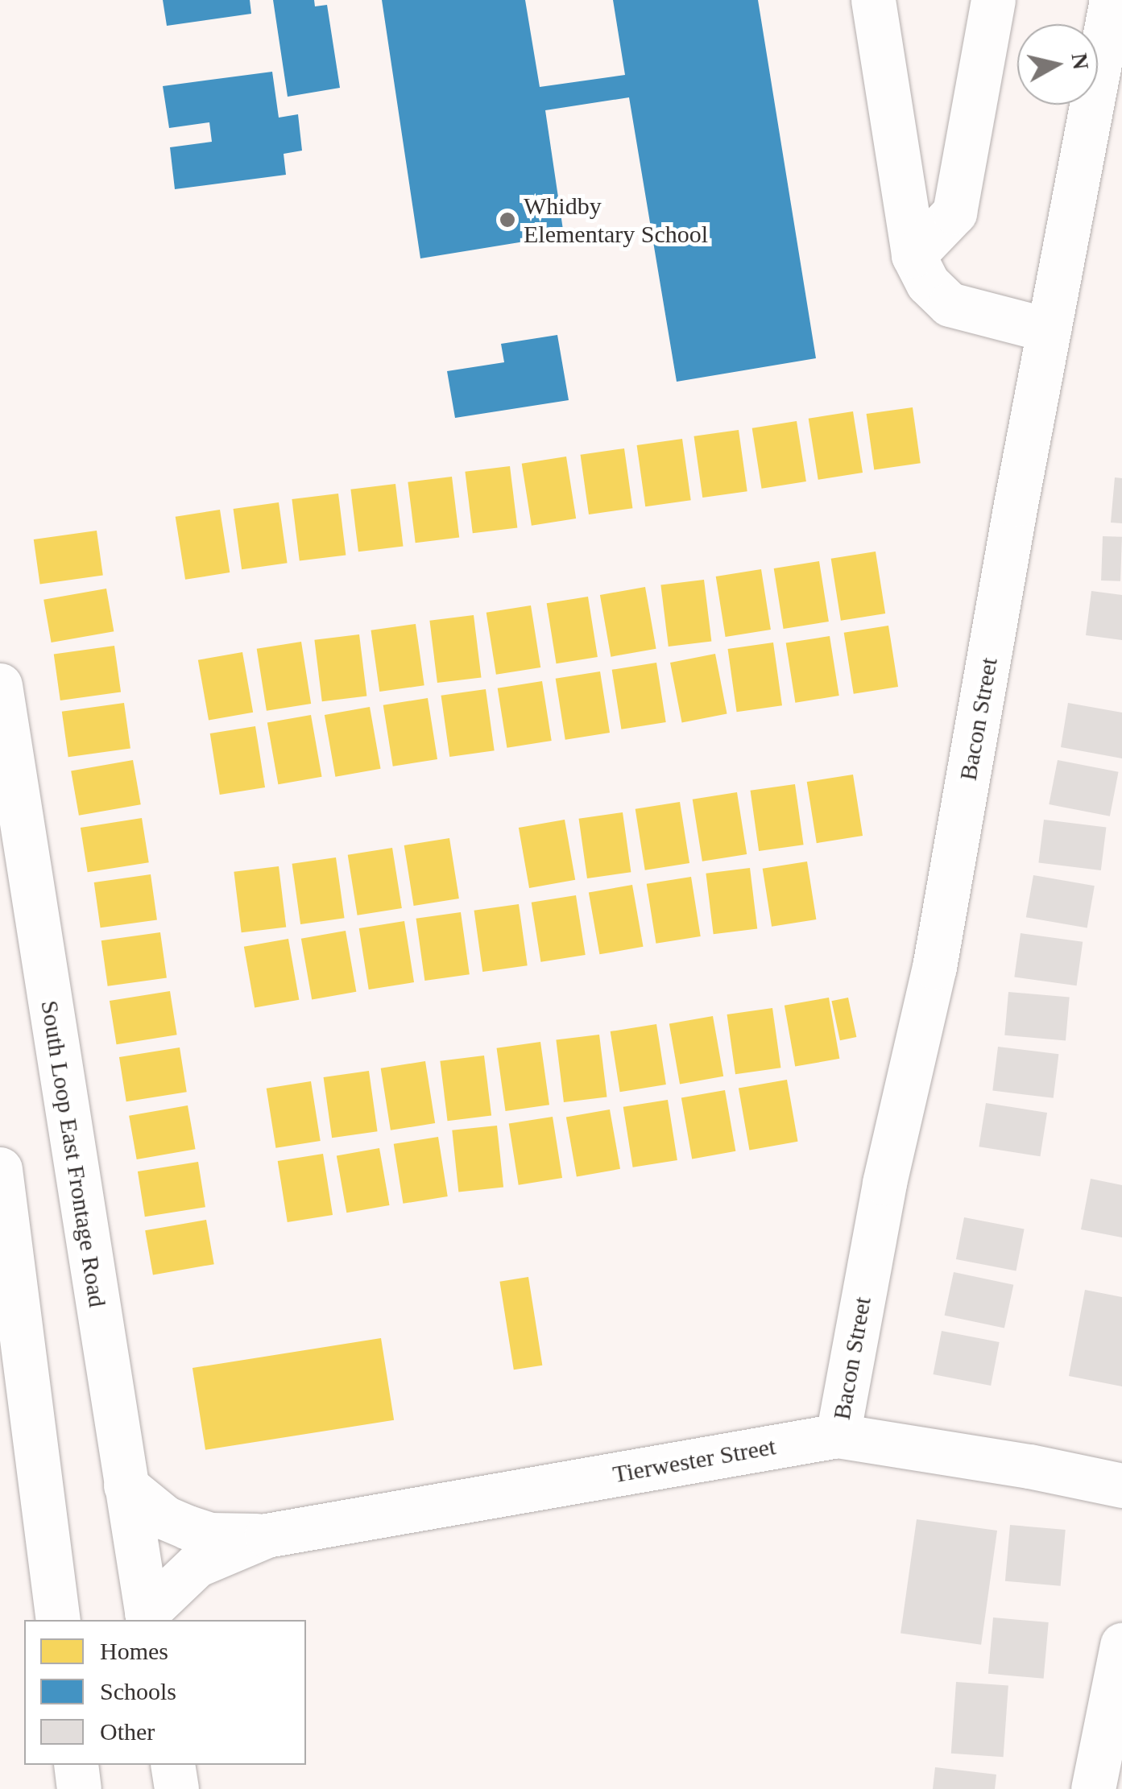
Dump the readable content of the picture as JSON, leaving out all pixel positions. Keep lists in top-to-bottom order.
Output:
{
  "streets": {
    "main road": ["Bacon Street", "South Loop East Frontage Road", "Tierwester Street"]
  },
  "crossings": [
    ["Bacon Street", "Tierwester Street"],
    ["South Loop East Frontage Road", "Tierwester Street"]
  ],
  "places": ["Whidby Elementary School"],
  "legend": ["Homes", "Schools", "Other"],
  "north": "right"
}
